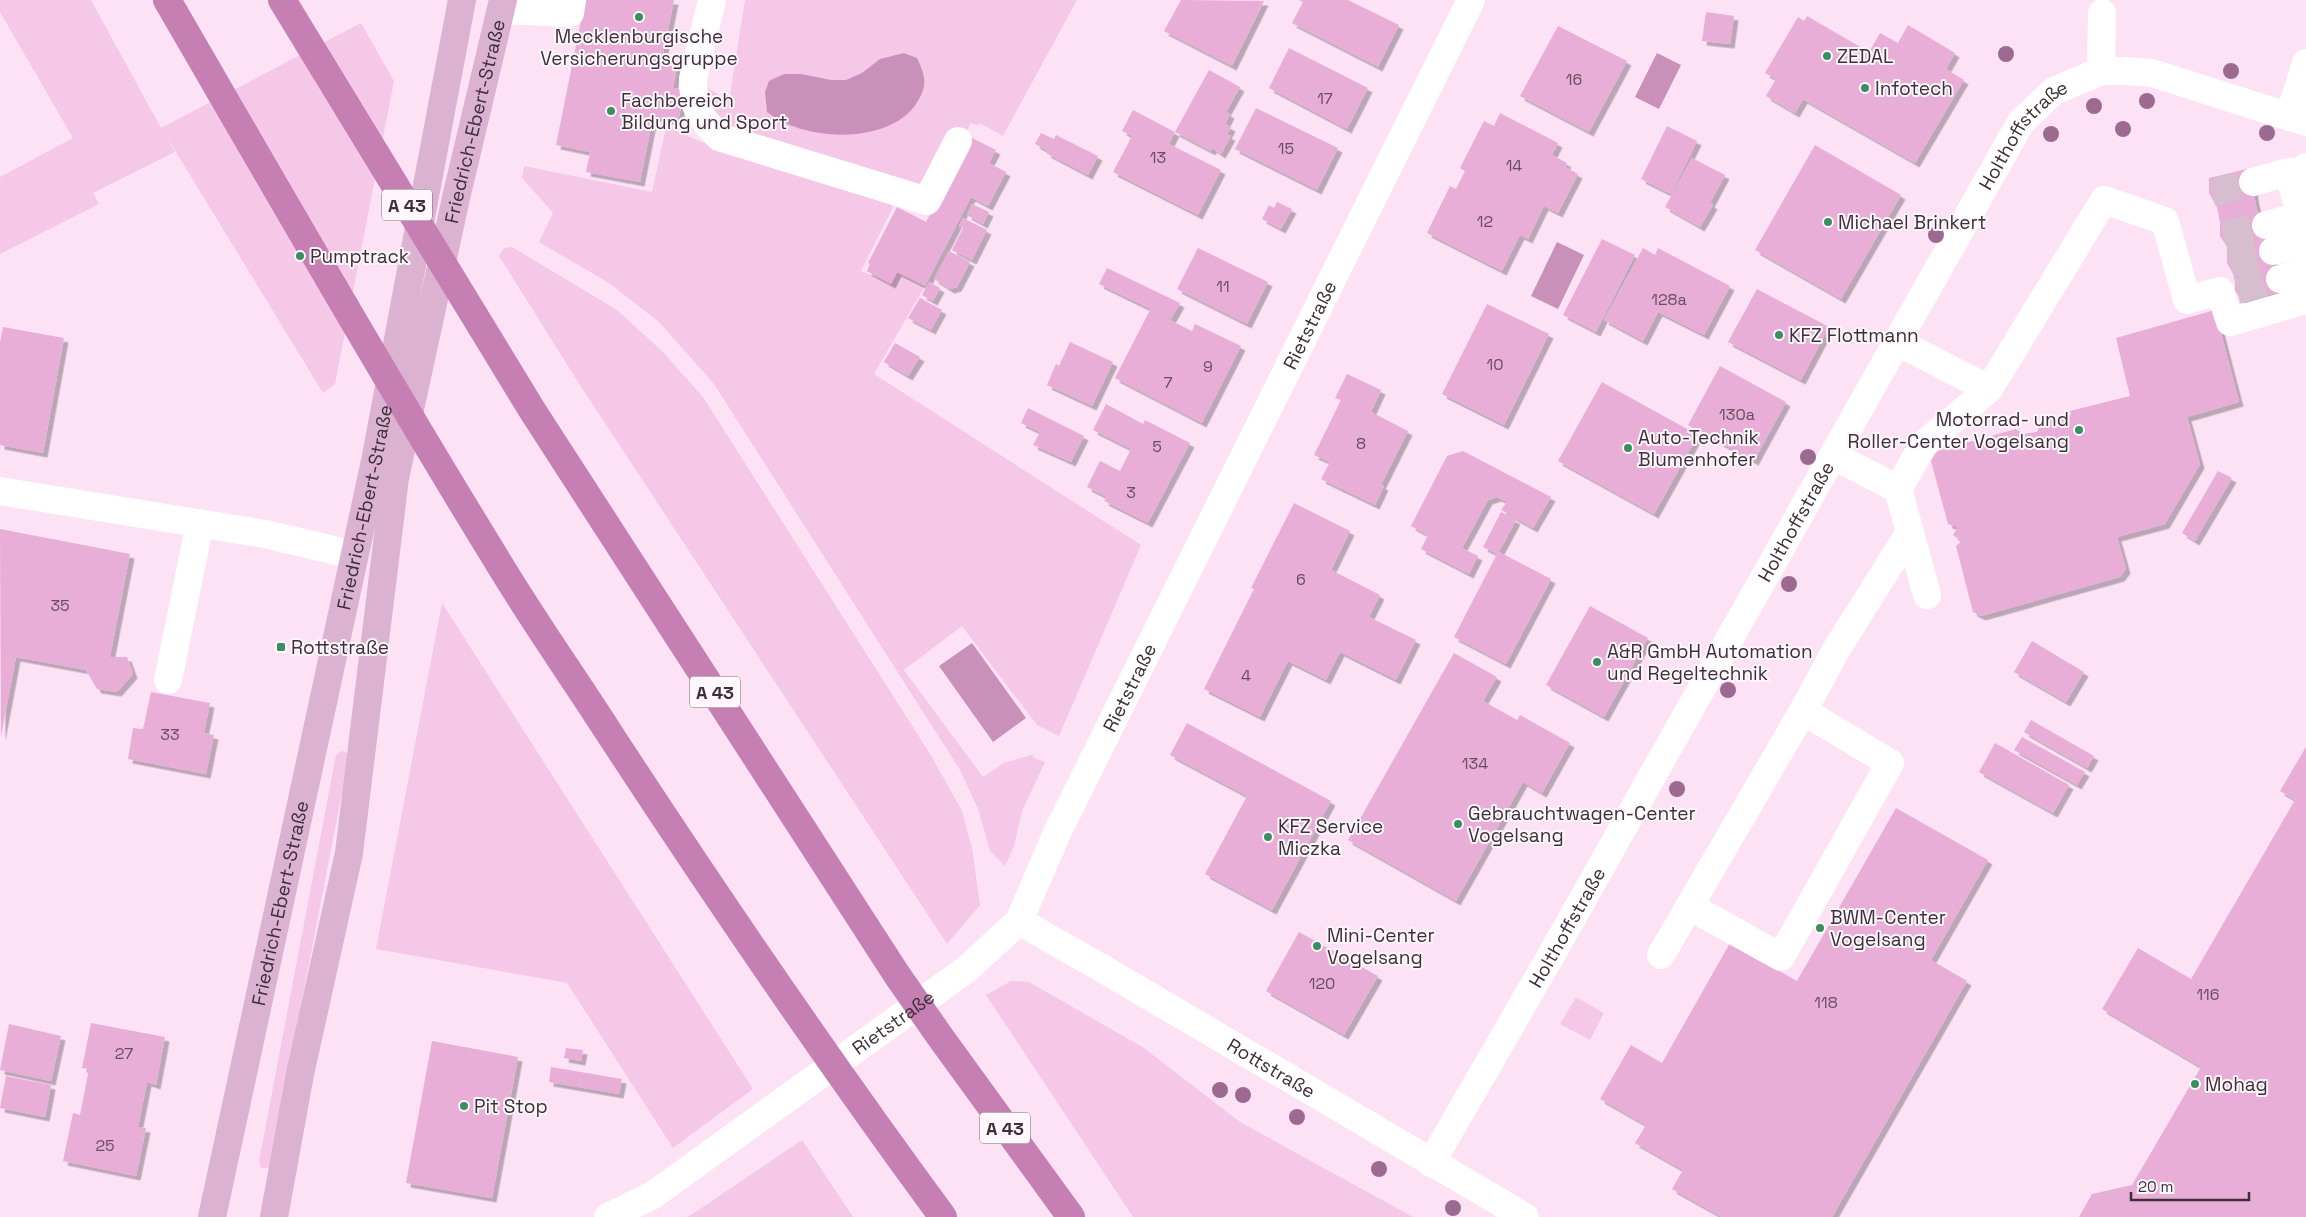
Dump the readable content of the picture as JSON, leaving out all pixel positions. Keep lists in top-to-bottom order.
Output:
{
  "streets": {
    "highway": ["A 43"],
    "main road": ["Friedrich-Ebert-Straße"],
    "street": ["Holthoffstraße", "Rietstraße", "Rottstraße"]
  },
  "crossings": [
    ["Holthoffstraße", "Rottstraße"],
    ["Rietstraße", "Rottstraße"]
  ],
  "places": {
    "other": [
      "Mecklenburgische Versicherungsgruppe",
      "ZEDAL",
      "Infotech",
      "Fachbereich Bildung und Sport",
      "Michael Brinkert",
      "Pumptrack",
      "KFZ Flottmann",
      "Motorrad- und Roller-Center Vogelsang",
      "Auto-Technik Blumenhofer",
      "A&R GmbH Automation und Regeltechnik",
      "Gebrauchtwagen-Center Vogelsang",
      "KFZ Service Miczka",
      "BWM-Center Vogelsang",
      "Mini-Center Vogelsang",
      "Mohag",
      "Pit Stop"
    ],
    "transit": ["Rottstraße"]
  },
  "house_numbers": [
    "16",
    "17",
    "15",
    "13",
    "14",
    "12",
    "11",
    "128a",
    "10",
    "9",
    "7",
    "130a",
    "8",
    "5",
    "3",
    "6",
    "35",
    "4",
    "33",
    "134",
    "120",
    "116",
    "118",
    "27",
    "25"
  ],
  "scale_bar": "20 m"
}
